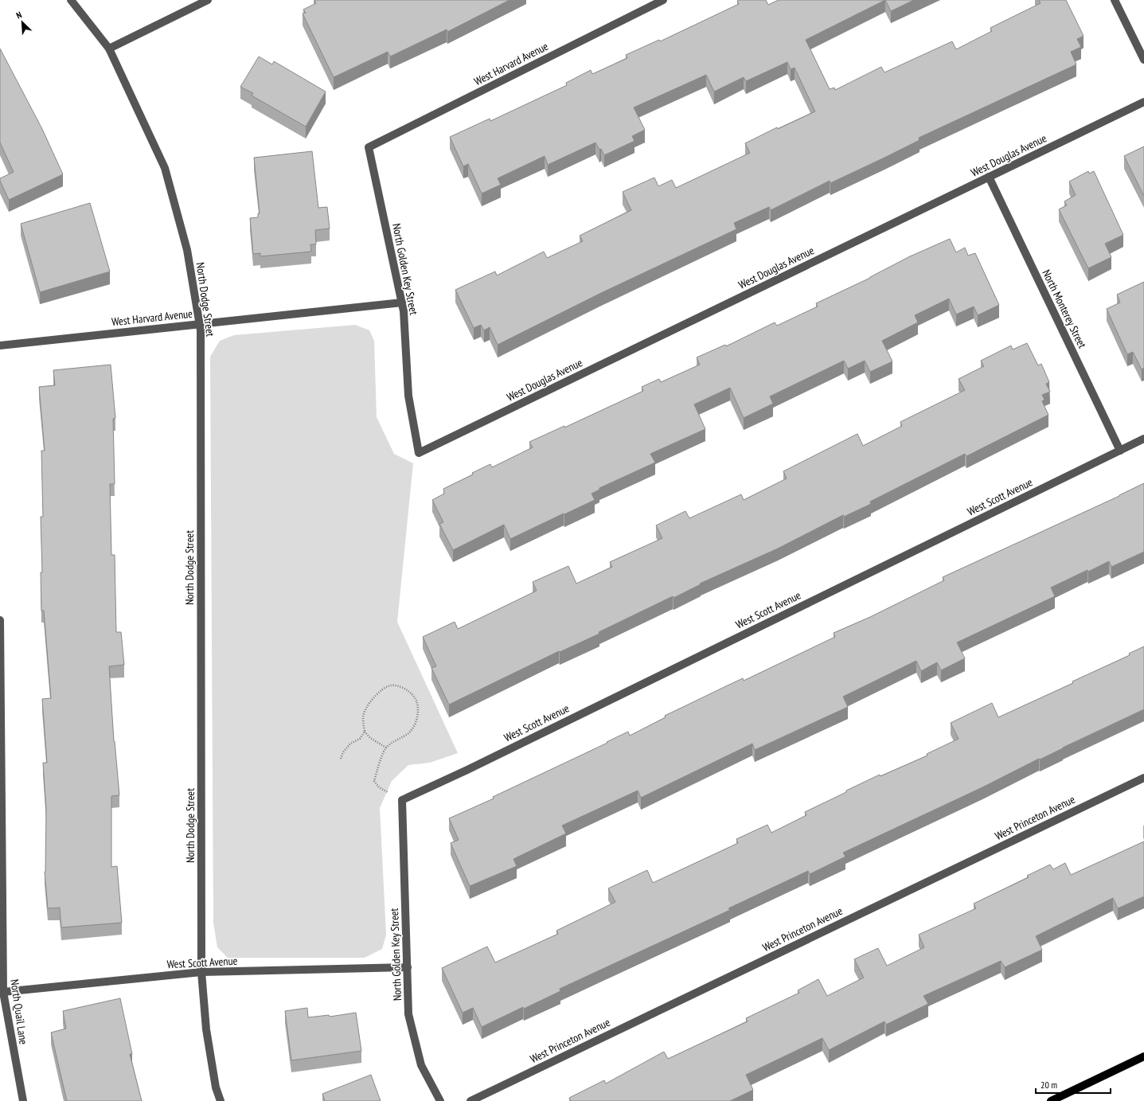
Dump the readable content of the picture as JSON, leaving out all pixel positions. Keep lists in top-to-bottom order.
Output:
{
  "streets": {
    "street": [
      "West Harvard Avenue",
      "West Douglas Avenue",
      "North Golden Key Street",
      "North Dodge Street",
      "North Monterey Street",
      "West Scott Avenue",
      "West Princeton Avenue",
      "North Quail Lane"
    ]
  },
  "crossings": [
    ["West Harvard Avenue", "North Golden Key Street"],
    ["West Harvard Avenue", "North Dodge Street"],
    ["West Douglas Avenue", "North Golden Key Street"],
    ["West Douglas Avenue", "North Monterey Street"],
    ["North Golden Key Street", "West Scott Avenue"],
    ["North Dodge Street", "West Scott Avenue"],
    ["North Monterey Street", "West Scott Avenue"],
    ["West Scott Avenue", "North Quail Lane"]
  ],
  "scale_bar": "20 m",
  "north": "top left"
}
